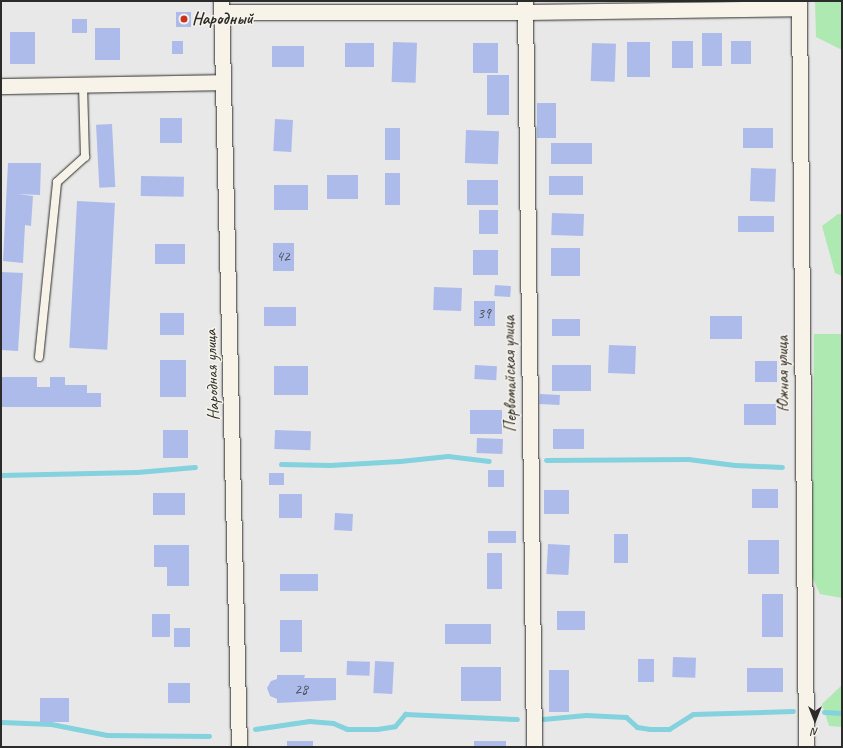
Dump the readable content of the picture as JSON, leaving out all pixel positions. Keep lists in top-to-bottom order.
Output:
{
  "streets": {
    "street": ["Первомайская улица", "Южная улица", "Народная улица"]
  },
  "places": ["Народный"],
  "house_numbers": ["42", "39", "28"],
  "north": "bottom"
}
